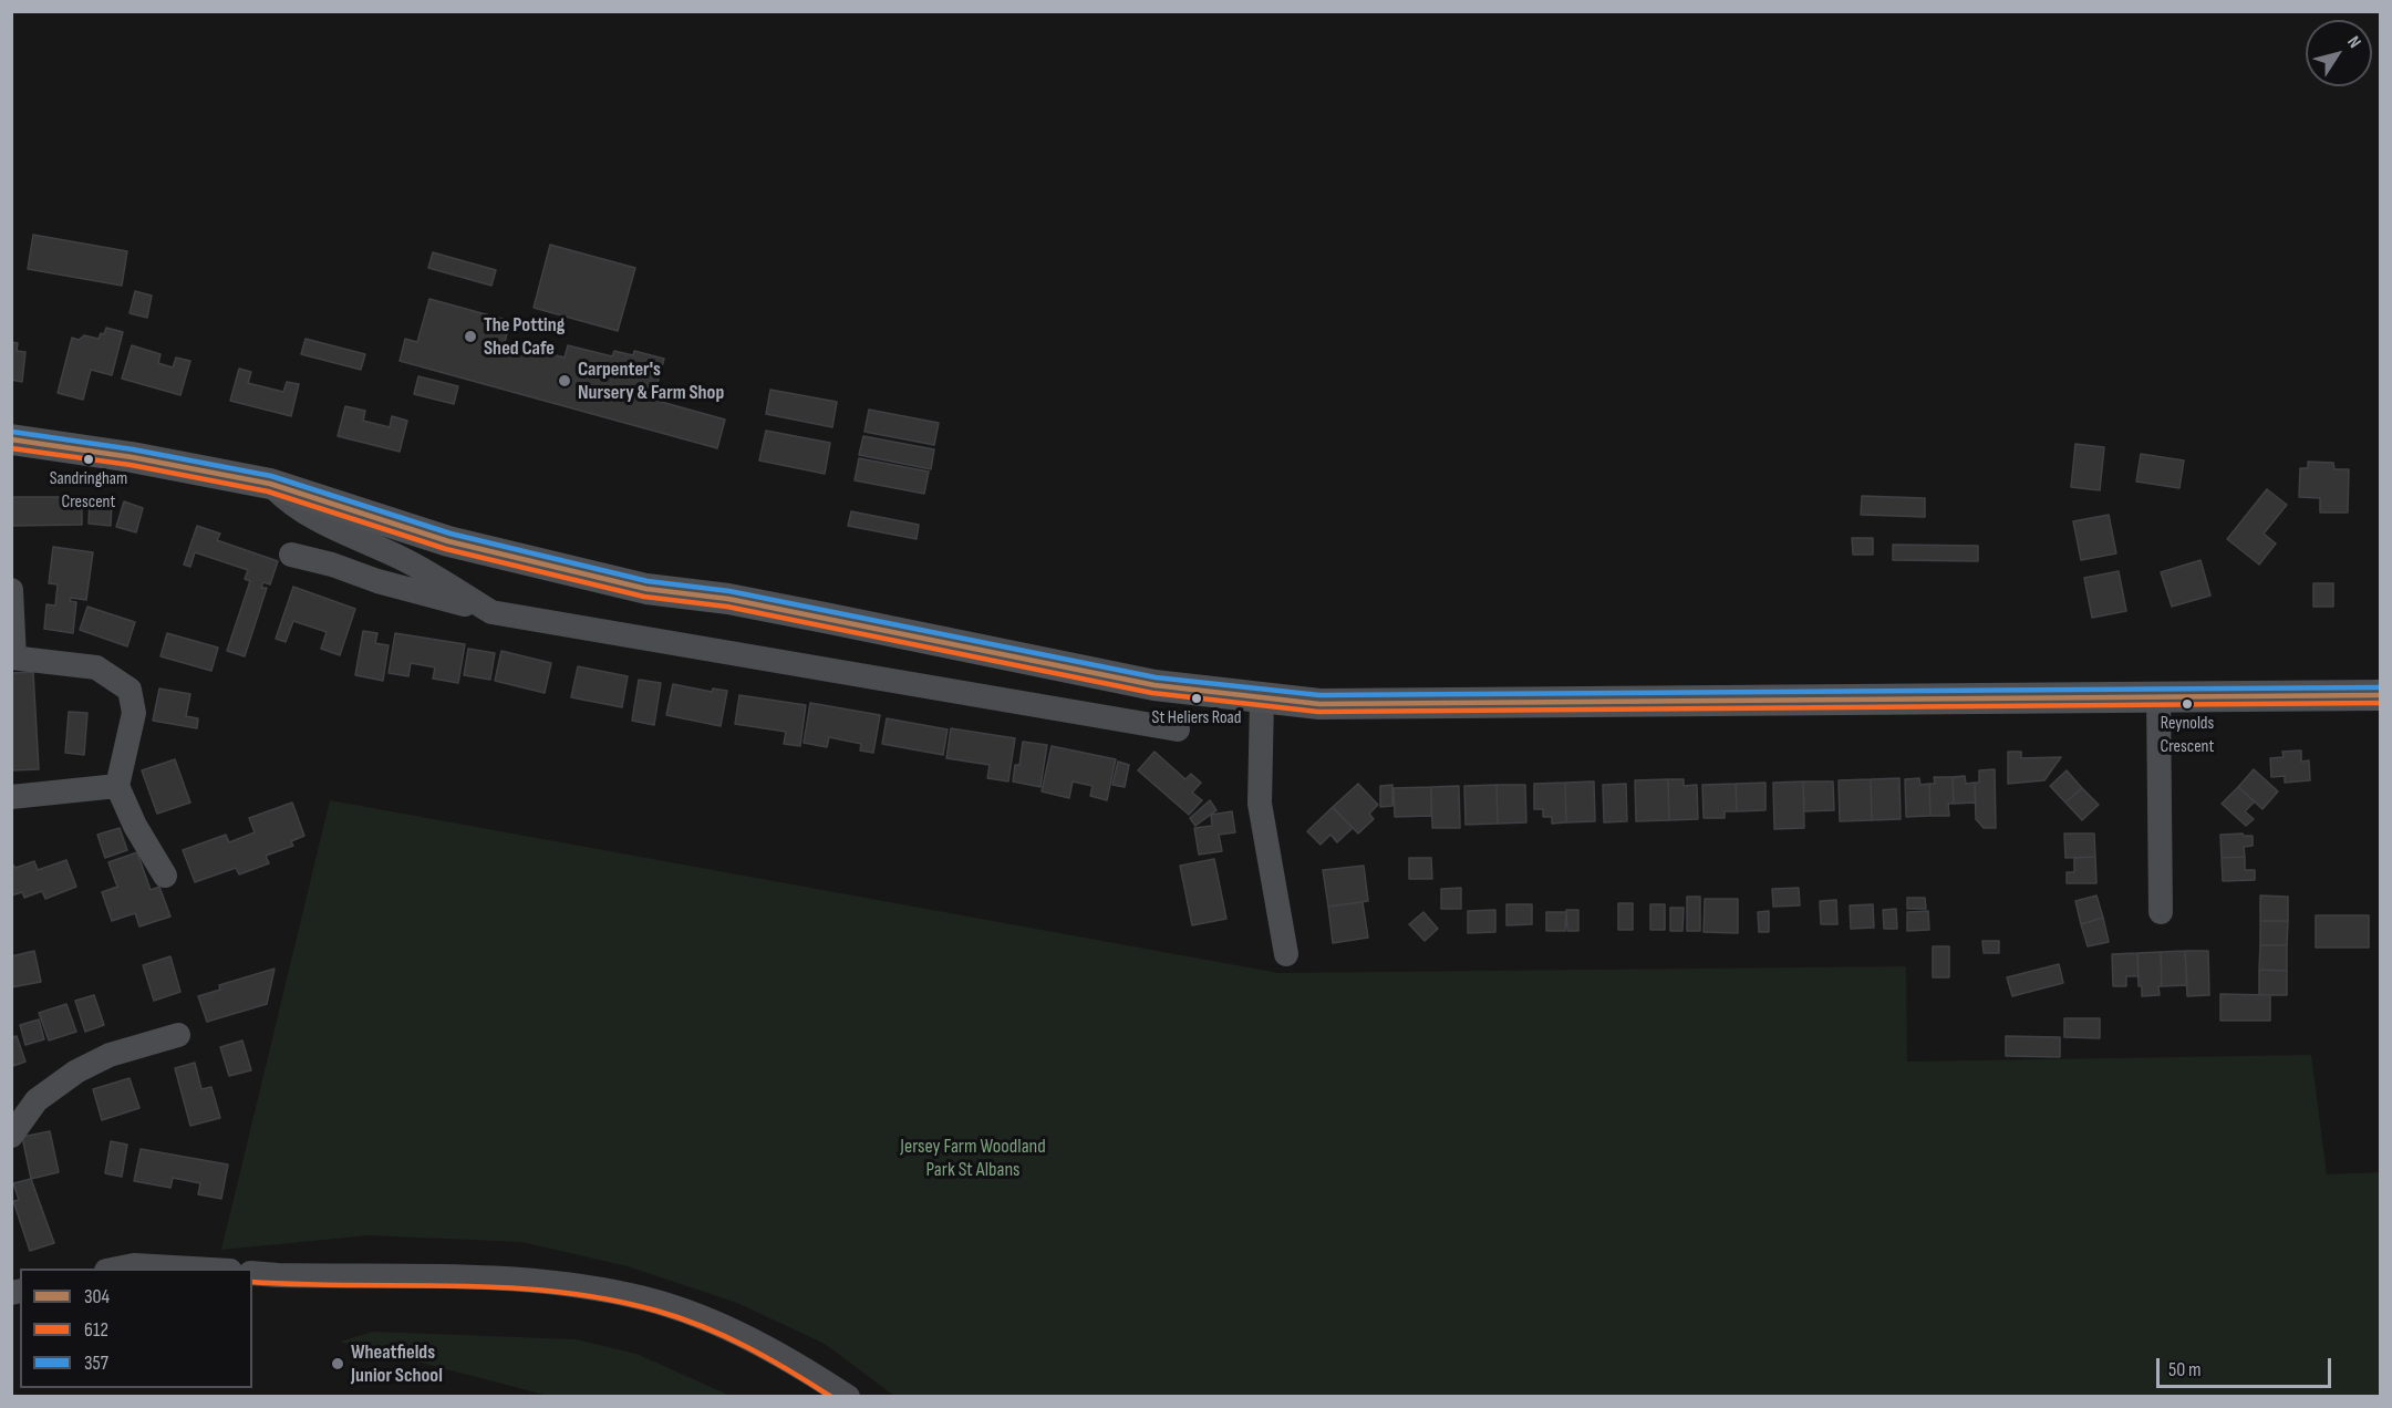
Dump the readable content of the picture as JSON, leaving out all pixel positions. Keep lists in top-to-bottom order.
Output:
{
  "parks": ["Jersey Farm Woodland Park St Albans"],
  "places": [
    "The Potting Shed Cafe",
    "Carpenter's Nursery & Farm Shop",
    "Sandringham Crescent",
    "St Heliers Road",
    "Reynolds Crescent",
    "Wheatfields Junior School"
  ],
  "lines": ["transit line 357", "transit line 304", "transit line 612"],
  "legend": ["304", "612", "357"],
  "scale_bar": "50 m",
  "north": "top right"
}
